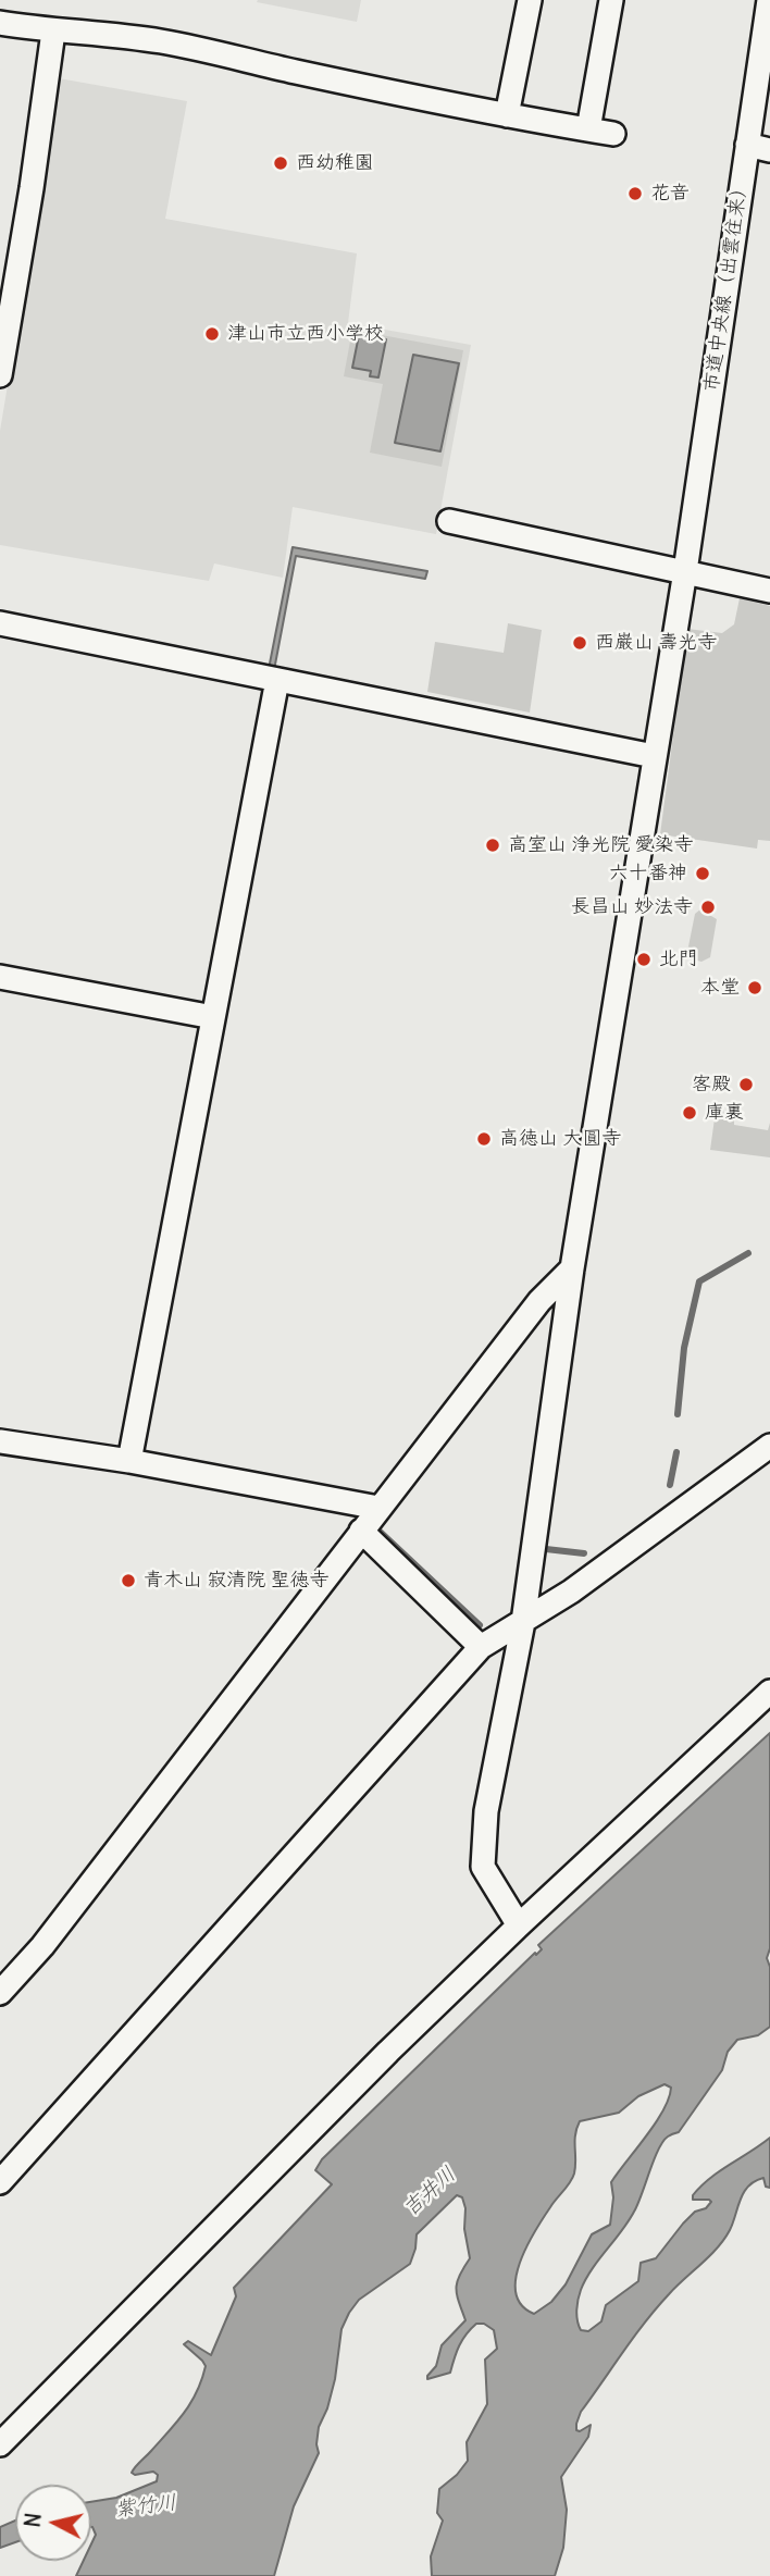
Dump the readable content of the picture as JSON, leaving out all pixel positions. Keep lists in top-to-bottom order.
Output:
{
  "streets": {
    "street": ["市道中央線（出雲往来）"]
  },
  "water": ["吉井川", "紫竹川"],
  "places": [
    "西幼稚園",
    "花音",
    "津山市立西小学校",
    "西巌山 壽光寺",
    "高室山 浄光院 愛染寺",
    "六十番神",
    "長昌山 妙法寺",
    "北門",
    "本堂",
    "客殿",
    "庫裏",
    "高徳山 大圓寺",
    "青木山 寂清院 聖徳寺"
  ],
  "north": "left"
}
